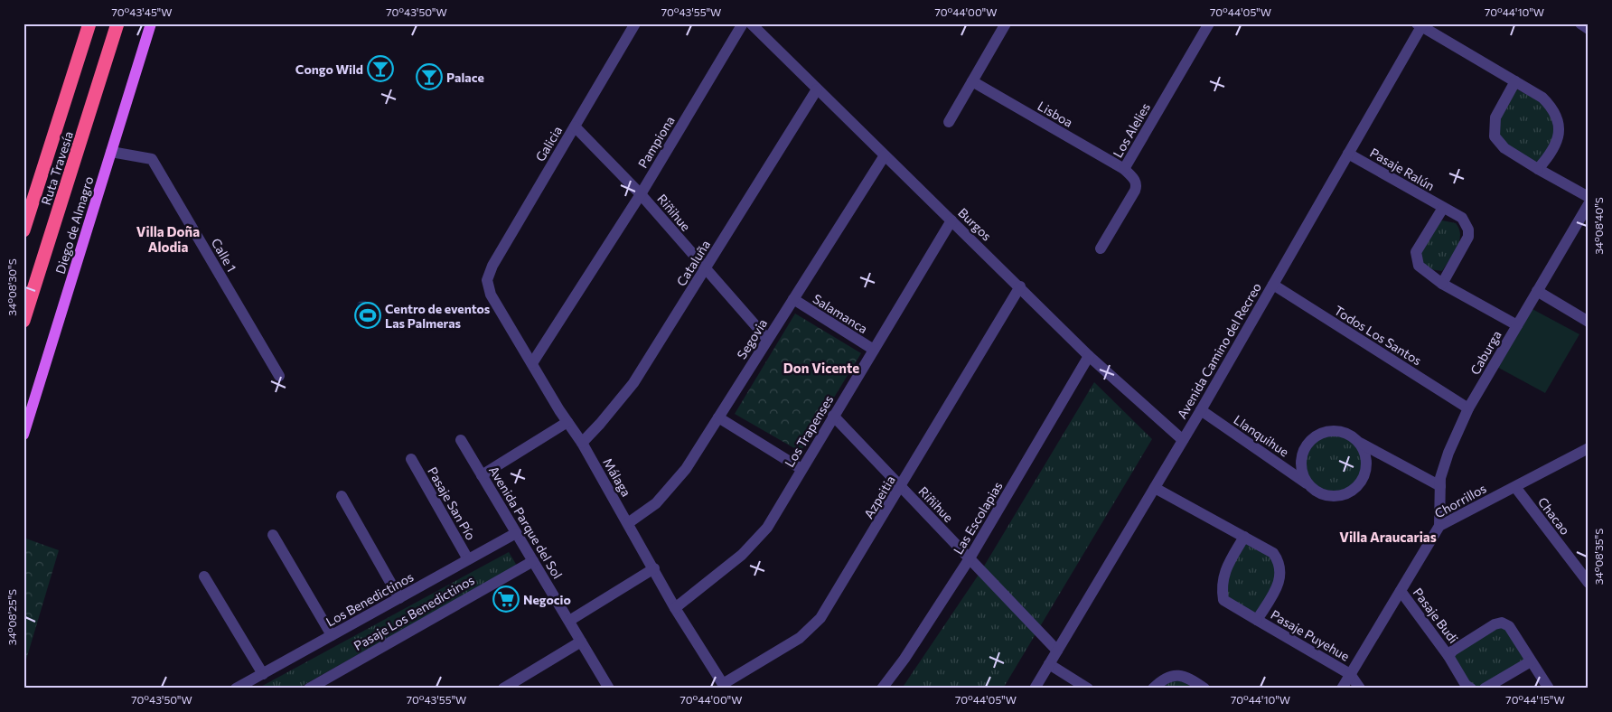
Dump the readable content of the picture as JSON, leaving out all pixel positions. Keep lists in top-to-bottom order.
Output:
{
  "streets": {
    "highway": ["Ruta Travesía"],
    "main road": ["Diego de Almagro"],
    "street": [
      "Lisboa",
      "Los Alelies",
      "Pampiona",
      "Galicia",
      "Pasaje Ralún",
      "Riñihue",
      "Burgos",
      "Calle 1",
      "Cataluña",
      "Salamanca",
      "Todos Los Santos",
      "Segovia",
      "Avenida Camino del Recreo",
      "Caburga",
      "Los Trapenses",
      "Llanquihue",
      "Málaga",
      "Azpeitia",
      "Chorrillos",
      "Pasaje San Pío",
      "Chacao",
      "Las Escolapias",
      "Avenida Parque del Sol",
      "Los Benedictinos",
      "Pasaje Los Benedictinos",
      "Pasaje Budi",
      "Pasaje Puyehue"
    ]
  },
  "crossings": [
    ["Lisboa", "Los Alelies"],
    ["Pampiona", "Riñihue"],
    ["Pampiona", "Málaga"],
    ["Galicia", "Riñihue"],
    ["Galicia", "Málaga"],
    ["Pasaje Ralún", "Avenida Camino del Recreo"],
    ["Riñihue", "Cataluña"],
    ["Riñihue", "Segovia"],
    ["Riñihue", "Avenida Camino del Recreo"],
    ["Riñihue", "Los Trapenses"],
    ["Riñihue", "Azpeitia"],
    ["Riñihue", "Las Escolapias"],
    ["Burgos", "Cataluña"],
    ["Burgos", "Segovia"],
    ["Burgos", "Avenida Camino del Recreo"],
    ["Burgos", "Los Trapenses"],
    ["Burgos", "Azpeitia"],
    ["Burgos", "Las Escolapias"],
    ["Diego de Almagro", "Calle 1"],
    ["Cataluña", "Málaga"],
    ["Salamanca", "Segovia"],
    ["Salamanca", "Los Trapenses"],
    ["Todos Los Santos", "Avenida Camino del Recreo"],
    ["Todos Los Santos", "Caburga"],
    ["Segovia", "Málaga"],
    ["Avenida Camino del Recreo", "Llanquihue"],
    ["Avenida Camino del Recreo", "Pasaje Puyehue"],
    ["Caburga", "Chorrillos"],
    ["Los Trapenses", "Málaga"],
    ["Málaga", "Azpeitia"],
    ["Chorrillos", "Chacao"],
    ["Chorrillos", "Pasaje Budi"],
    ["Chorrillos", "Pasaje Puyehue"],
    ["Pasaje San Pío", "Los Benedictinos"],
    ["Avenida Parque del Sol", "Los Benedictinos"],
    ["Avenida Parque del Sol", "Pasaje Los Benedictinos"]
  ],
  "districts": ["Villa Doña Alodia", "Don Vicente", "Villa Araucarias"],
  "places": {
    "bar": ["Congo Wild", "Palace"],
    "sports": ["Centro de eventos Las Palmeras"],
    "supermarket": ["Negocio"]
  },
  "coordinates": [
    "70°43'45\"W",
    "70°43'50\"W",
    "70°43'55\"W",
    "70°44'00\"W",
    "70°44'05\"W",
    "70°44'10\"W",
    "34°08'40\"S",
    "34°08'30\"S",
    "34°08'35\"S",
    "34°08'25\"S",
    "70°44'15\"W"
  ]
}
